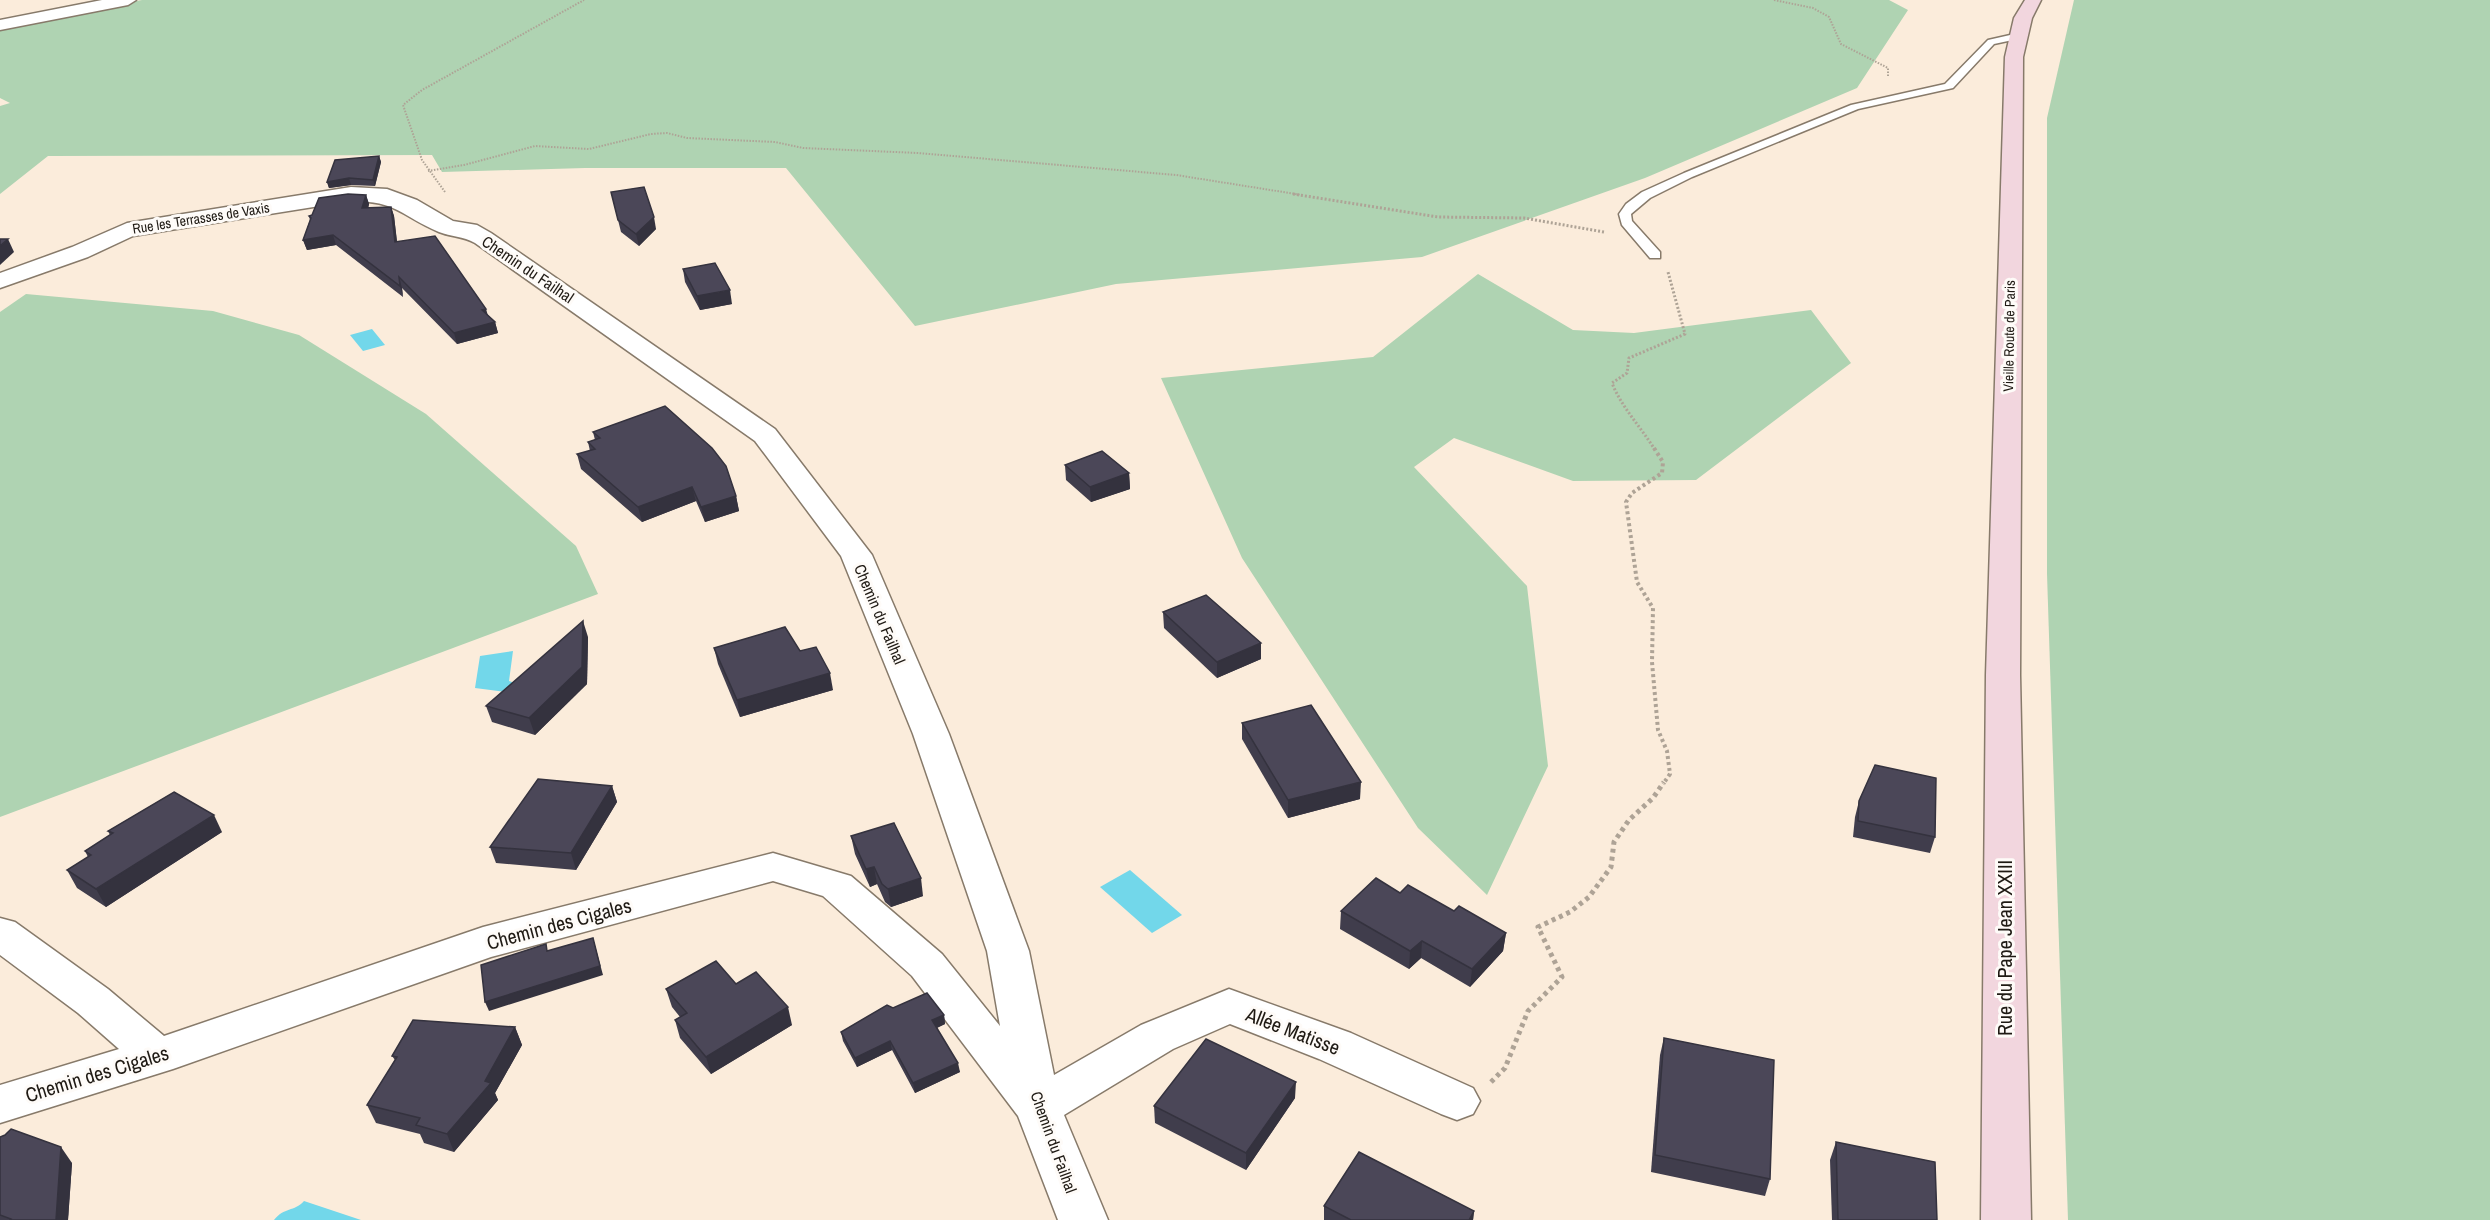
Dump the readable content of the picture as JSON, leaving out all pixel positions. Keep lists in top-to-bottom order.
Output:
{
  "streets": {
    "street": [
      "Rue les Terrasses de Vaxis",
      "Chemin du Failhal",
      "Vieille Route de Paris",
      "Chemin des Cigales",
      "Rue du Pape Jean XXIII",
      "Allée Matisse"
    ]
  },
  "crossings": [
    ["Rue les Terrasses de Vaxis", "Chemin du Failhal"],
    ["Chemin du Failhal", "Chemin des Cigales"],
    ["Chemin du Failhal", "Allée Matisse"],
    ["Vieille Route de Paris", "Rue du Pape Jean XXIII"],
    ["Chemin des Cigales", "Allée Matisse"]
  ]
}
